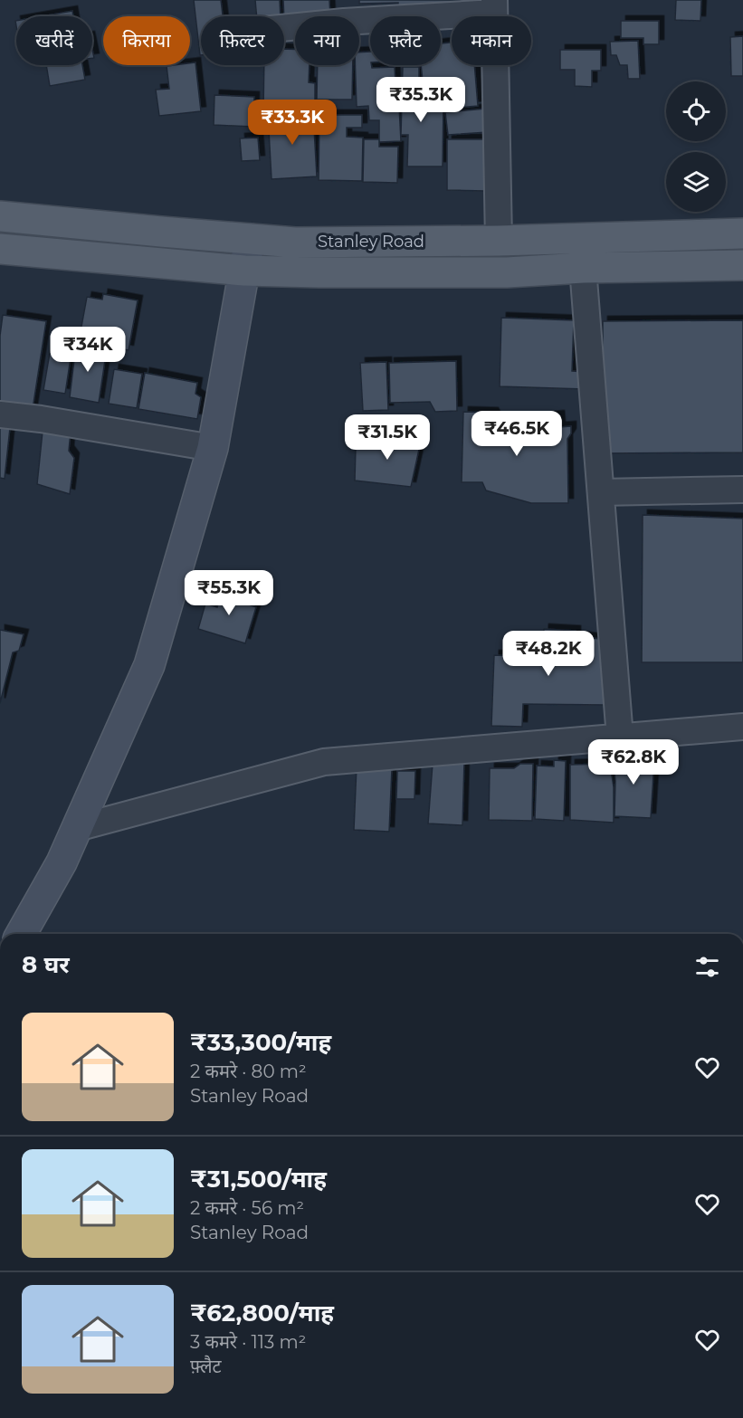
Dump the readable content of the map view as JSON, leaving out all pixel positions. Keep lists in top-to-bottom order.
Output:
{
  "streets": {
    "main road": ["Stanley Road"]
  },
  "page": {
    "chip": [
      "खरीदें",
      "किराया",
      "फ़िल्टर",
      "नया",
      "फ़्लैट",
      "मकान"
    ],
    "price": [
      "₹35.3K",
      "₹33.3K",
      "₹34K",
      "₹46.5K",
      "₹31.5K",
      "₹55.3K",
      "₹48.2K",
      "₹62.8K"
    ],
    "heading": "8 घर",
    "list": [
      {
        "name": "₹33,300/माह",
        "note": "2 कमरे · 80 m² · Stanley Road"
      },
      {
        "name": "₹31,500/माह",
        "note": "2 कमरे · 56 m² · Stanley Road"
      },
      {
        "name": "₹62,800/माह",
        "note": "3 कमरे · 113 m² · फ़्लैट"
      }
    ]
  }
}
